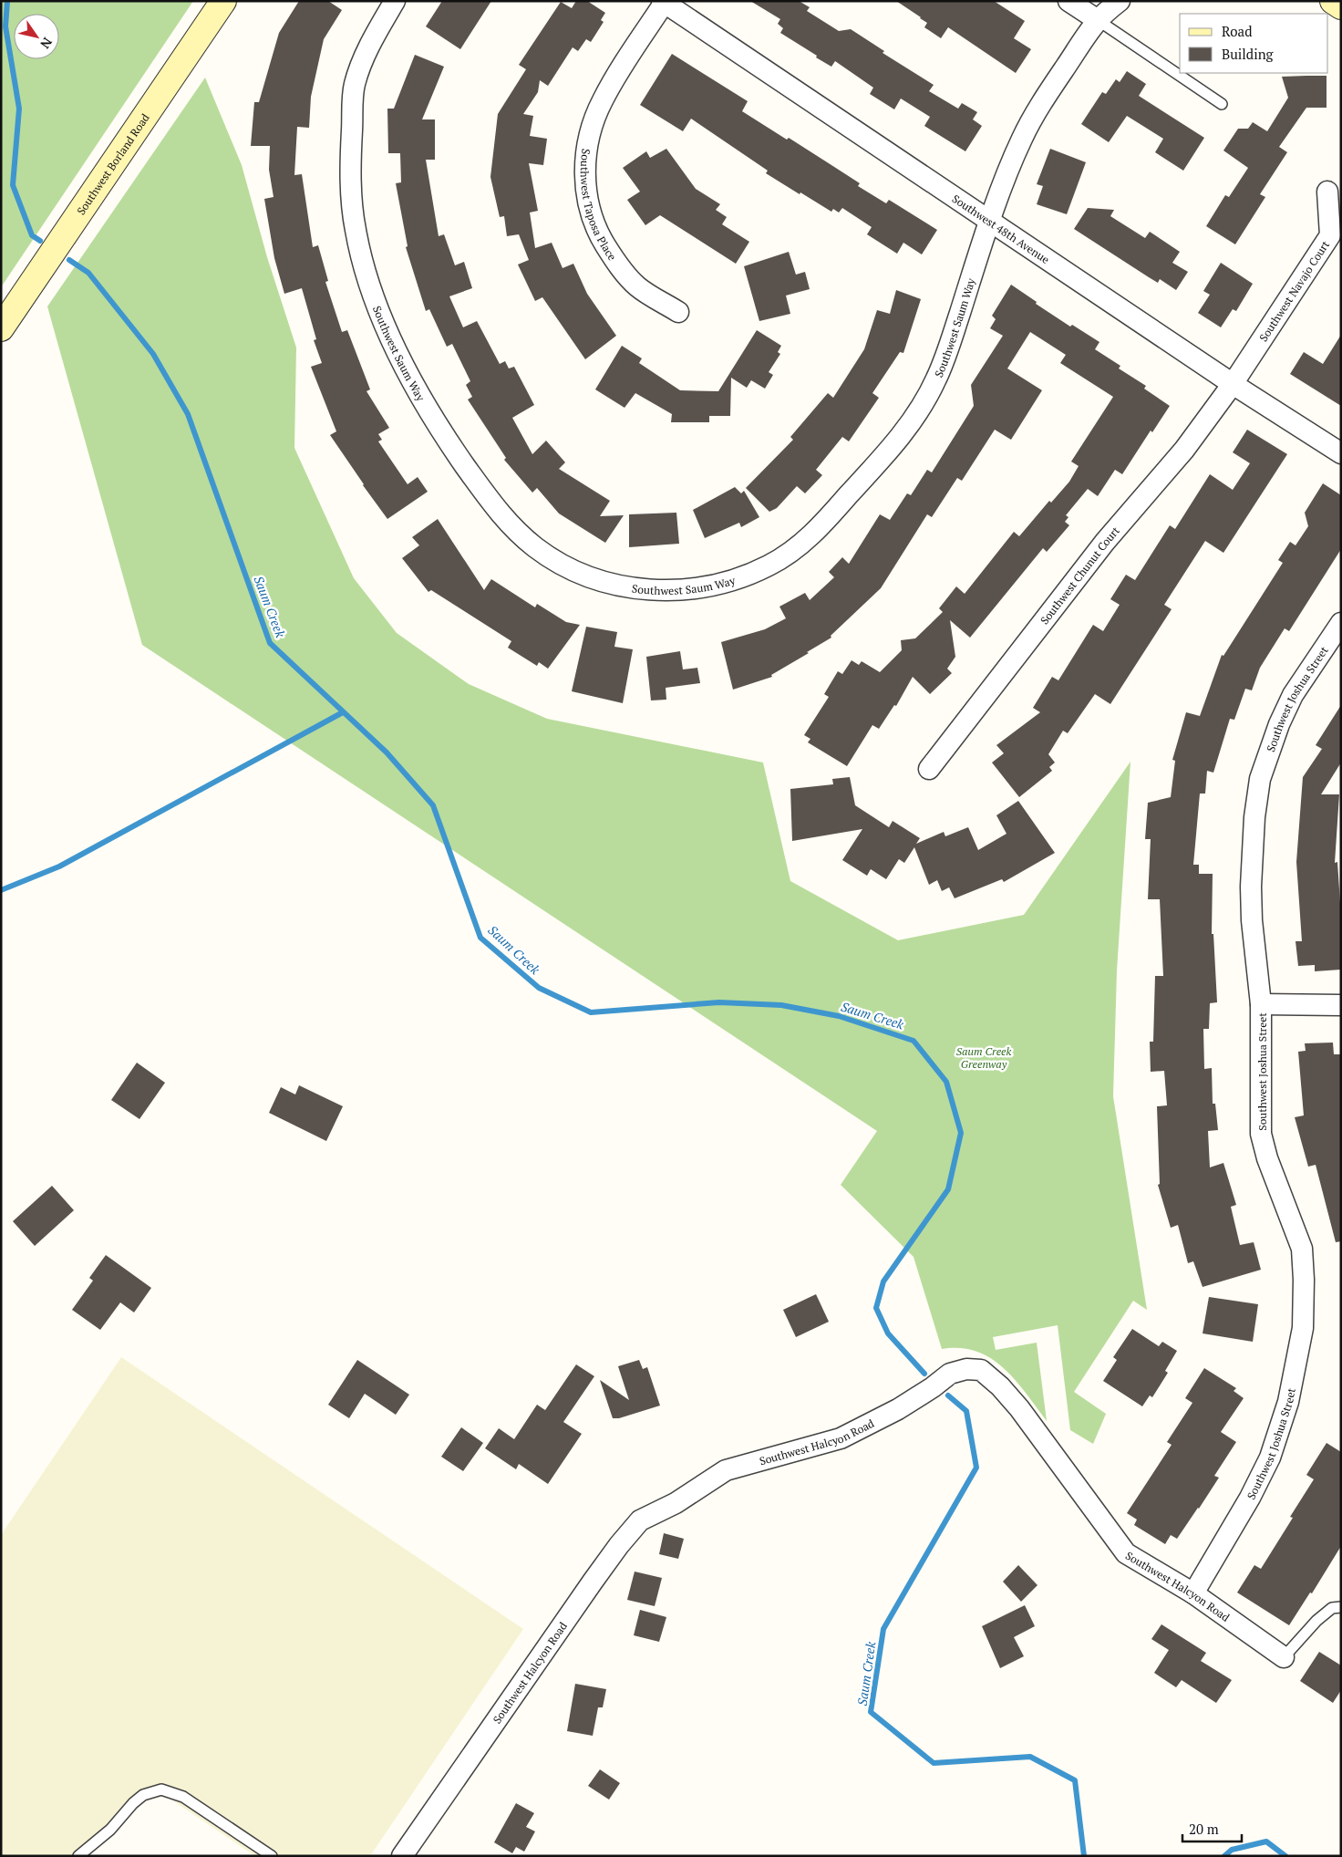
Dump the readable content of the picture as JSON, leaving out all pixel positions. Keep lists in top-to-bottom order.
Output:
{
  "streets": {
    "main road": ["Southwest Borland Road"],
    "street": [
      "Southwest Taposa Place",
      "Southwest 48th Avenue",
      "Southwest Navajo Court",
      "Southwest Saum Way",
      "Southwest Chunut Court",
      "Southwest Joshua Street",
      "Southwest Halcyon Road"
    ]
  },
  "crossings": [
    ["Southwest Taposa Place", "Southwest 48th Avenue"],
    ["Southwest 48th Avenue", "Southwest Navajo Court"],
    ["Southwest 48th Avenue", "Southwest Saum Way"],
    ["Southwest 48th Avenue", "Southwest Chunut Court"],
    ["Southwest Navajo Court", "Southwest Chunut Court"],
    ["Southwest Joshua Street", "Southwest Halcyon Road"]
  ],
  "water": ["Saum Creek"],
  "parks": ["Saum Creek Greenway"],
  "legend": ["Road", "Building"],
  "scale_bar": "20 m",
  "north": "bottom right"
}
